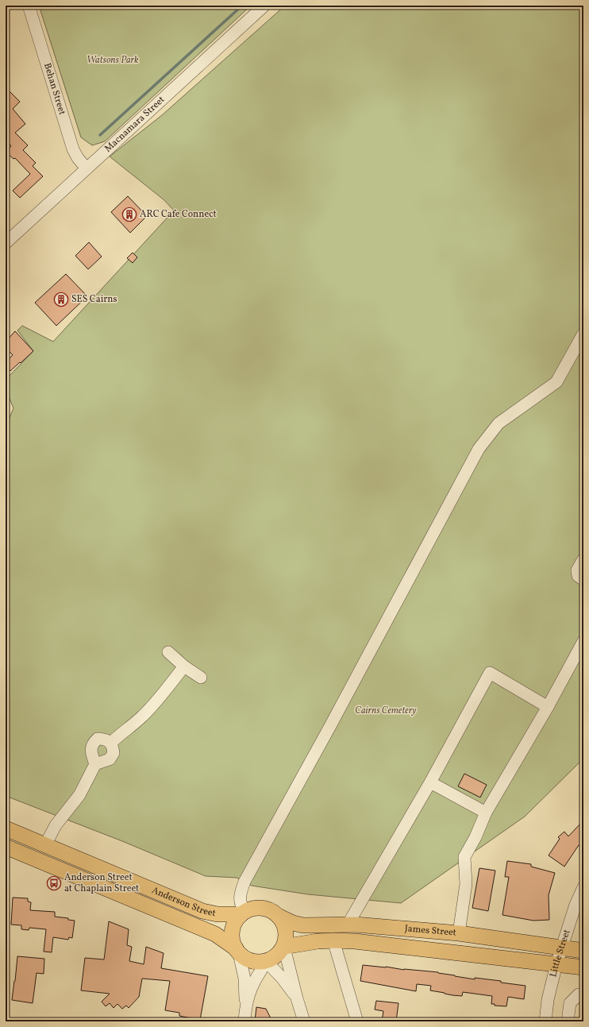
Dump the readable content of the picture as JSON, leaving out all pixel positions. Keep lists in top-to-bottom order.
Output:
{
  "streets": {
    "main road": ["Anderson Street", "James Street"],
    "street": ["Behan Street", "Macnamara Street", "Little Street"]
  },
  "crossings": [
    ["Behan Street", "Macnamara Street"],
    ["Anderson Street", "James Street"],
    ["James Street", "Little Street"]
  ],
  "parks": ["Watsons Park", "Cairns Cemetery"],
  "places": {
    "building": ["ARC Cafe Connect", "SES Cairns"],
    "bus stop": ["Anderson Street at Chaplain Street"]
  }
}
